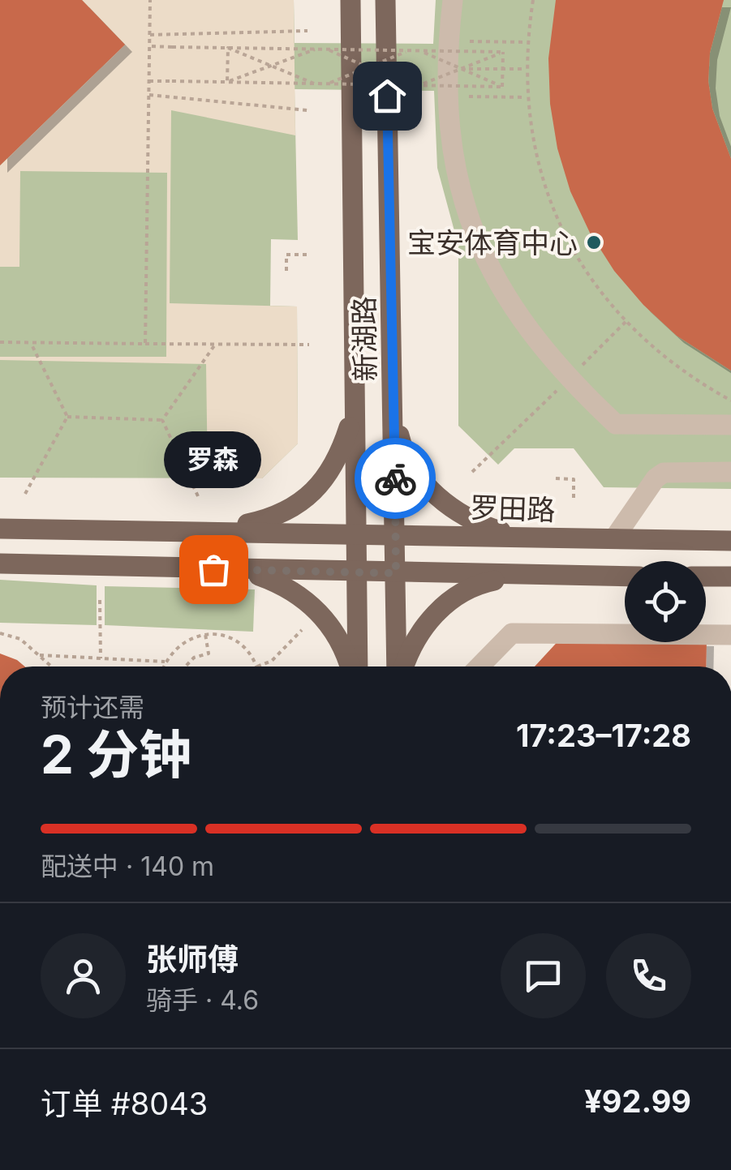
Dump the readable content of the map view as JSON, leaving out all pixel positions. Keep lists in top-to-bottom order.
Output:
{
  "streets": {
    "main road": ["新湖路", "罗田路"]
  },
  "crossings": [
    ["新湖路", "罗田路"]
  ],
  "places": ["宝安体育中心", "罗森"],
  "page": {
    "bubble": "罗森",
    "heading": ["2 分钟", "预计还需", "17:23–17:28"],
    "panel": [
      "张师傅",
      "骑手 · 4.6",
      "订单 #8043",
      "¥92.99"
    ],
    "bar": "配送中 · 140 m"
  }
}
